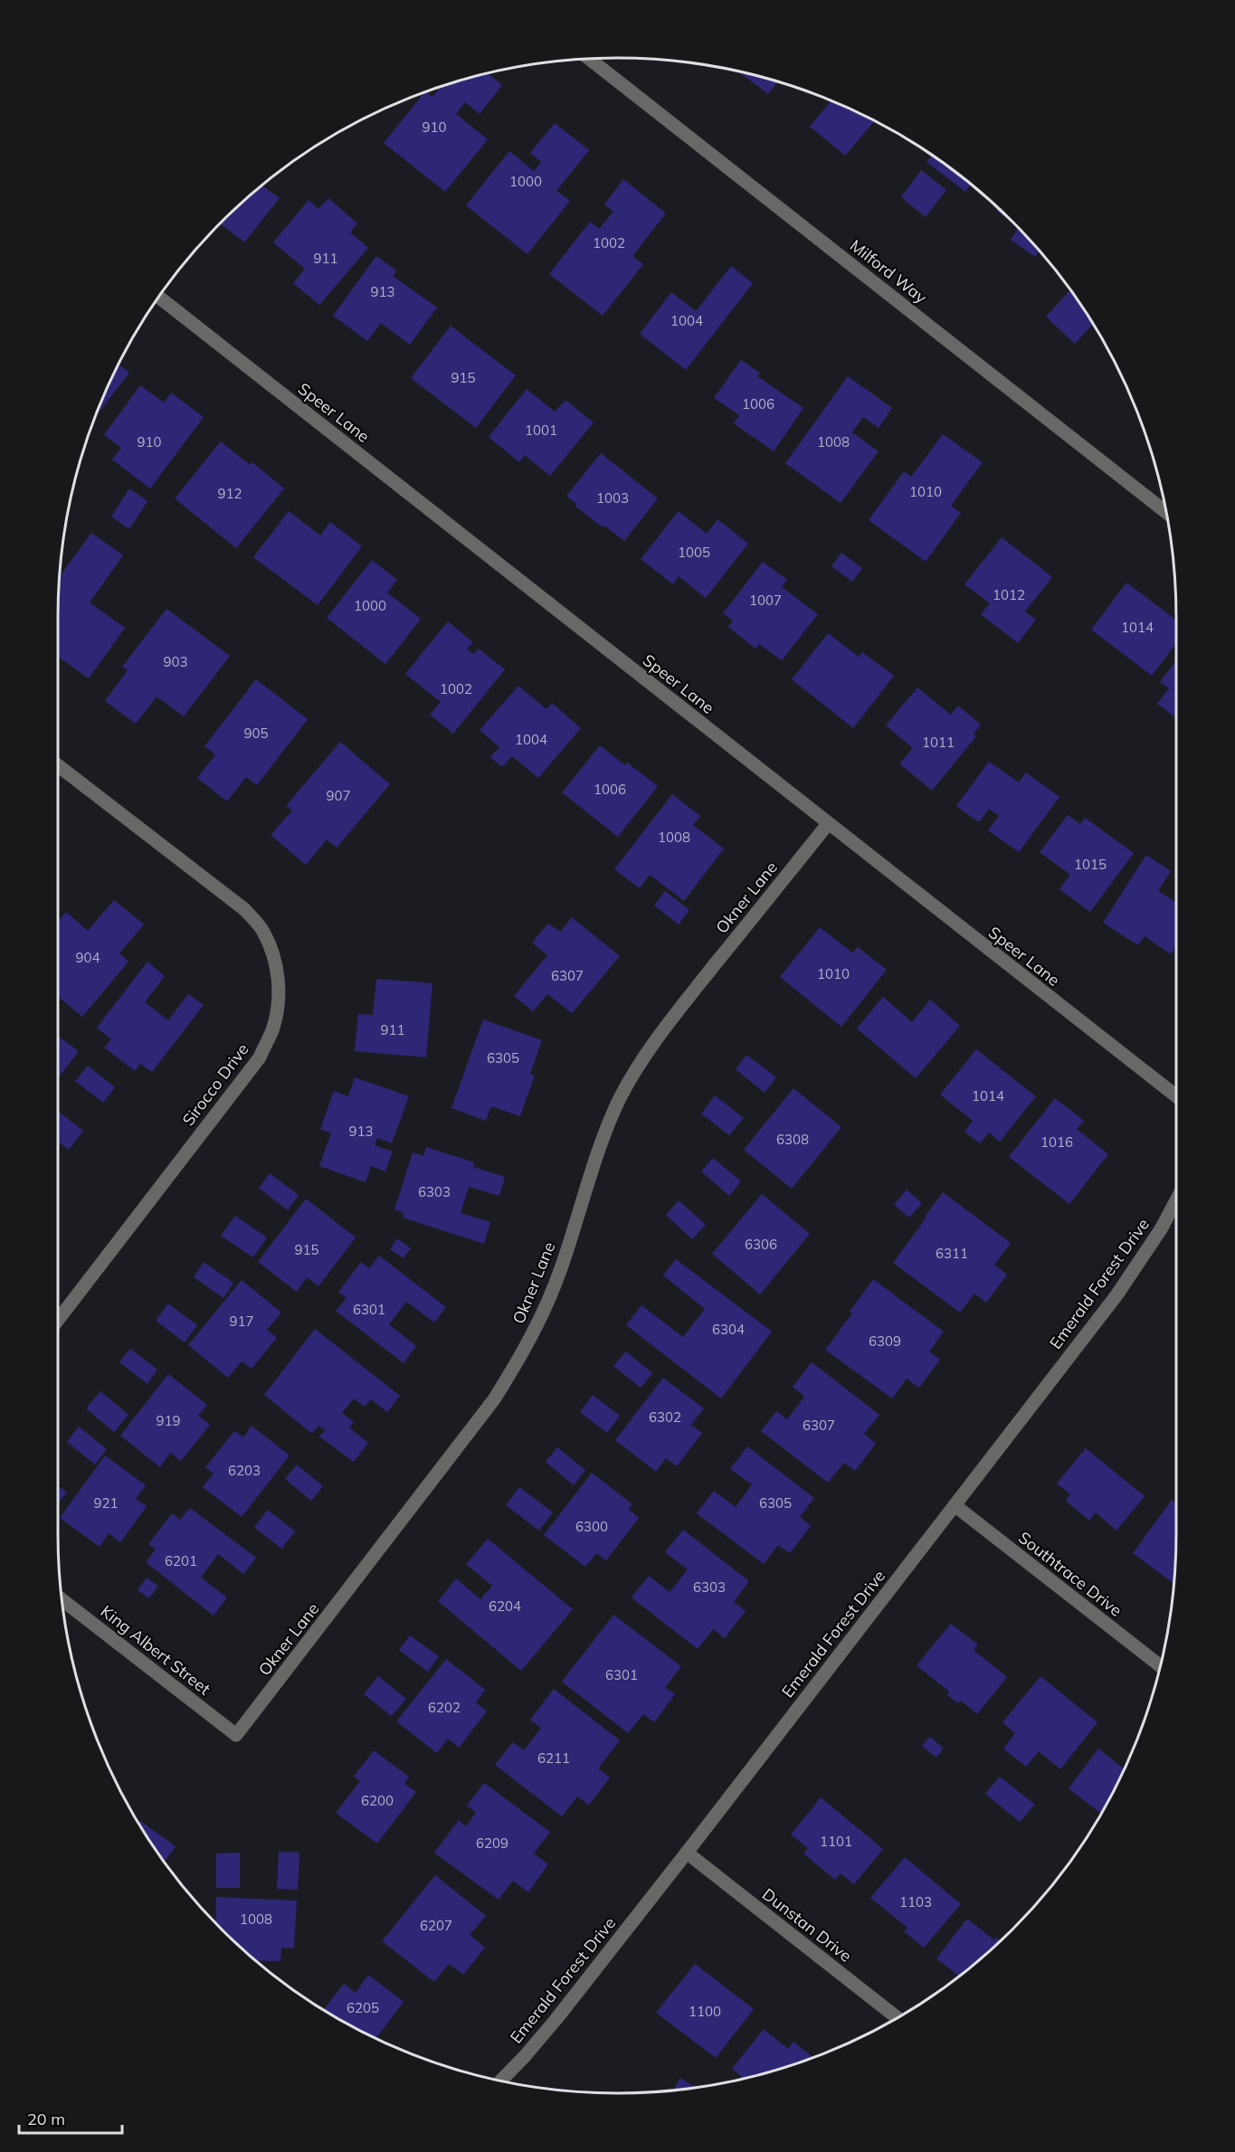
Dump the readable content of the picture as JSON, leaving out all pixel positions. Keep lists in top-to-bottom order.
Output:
{
  "streets": {
    "street": [
      "Milford Way",
      "Speer Lane",
      "Okner Lane",
      "Sirocco Drive",
      "Emerald Forest Drive",
      "Southtrace Drive",
      "King Albert Street",
      "Dunstan Drive"
    ]
  },
  "crossings": [
    ["Speer Lane", "Okner Lane"],
    ["Okner Lane", "King Albert Street"],
    ["Emerald Forest Drive", "Southtrace Drive"],
    ["Emerald Forest Drive", "Dunstan Drive"]
  ],
  "house_numbers": [
    "910",
    "1000",
    "1002",
    "911",
    "913",
    "1004",
    "915",
    "1006",
    "1001",
    "910",
    "1008",
    "1010",
    "912",
    "1003",
    "1005",
    "1012",
    "1007",
    "1000",
    "1014",
    "903",
    "1002",
    "905",
    "1004",
    "1011",
    "1006",
    "907",
    "1008",
    "1015",
    "904",
    "1010",
    "6307",
    "911",
    "6305",
    "1014",
    "913",
    "6308",
    "1016",
    "6303",
    "6306",
    "915",
    "6311",
    "6301",
    "917",
    "6304",
    "6309",
    "6302",
    "919",
    "6307",
    "6203",
    "921",
    "6305",
    "6300",
    "6201",
    "6303",
    "6204",
    "6301",
    "6202",
    "6211",
    "6200",
    "1101",
    "6209",
    "1103",
    "1008",
    "6207",
    "6205",
    "1100"
  ],
  "scale_bar": "20 m"
}
